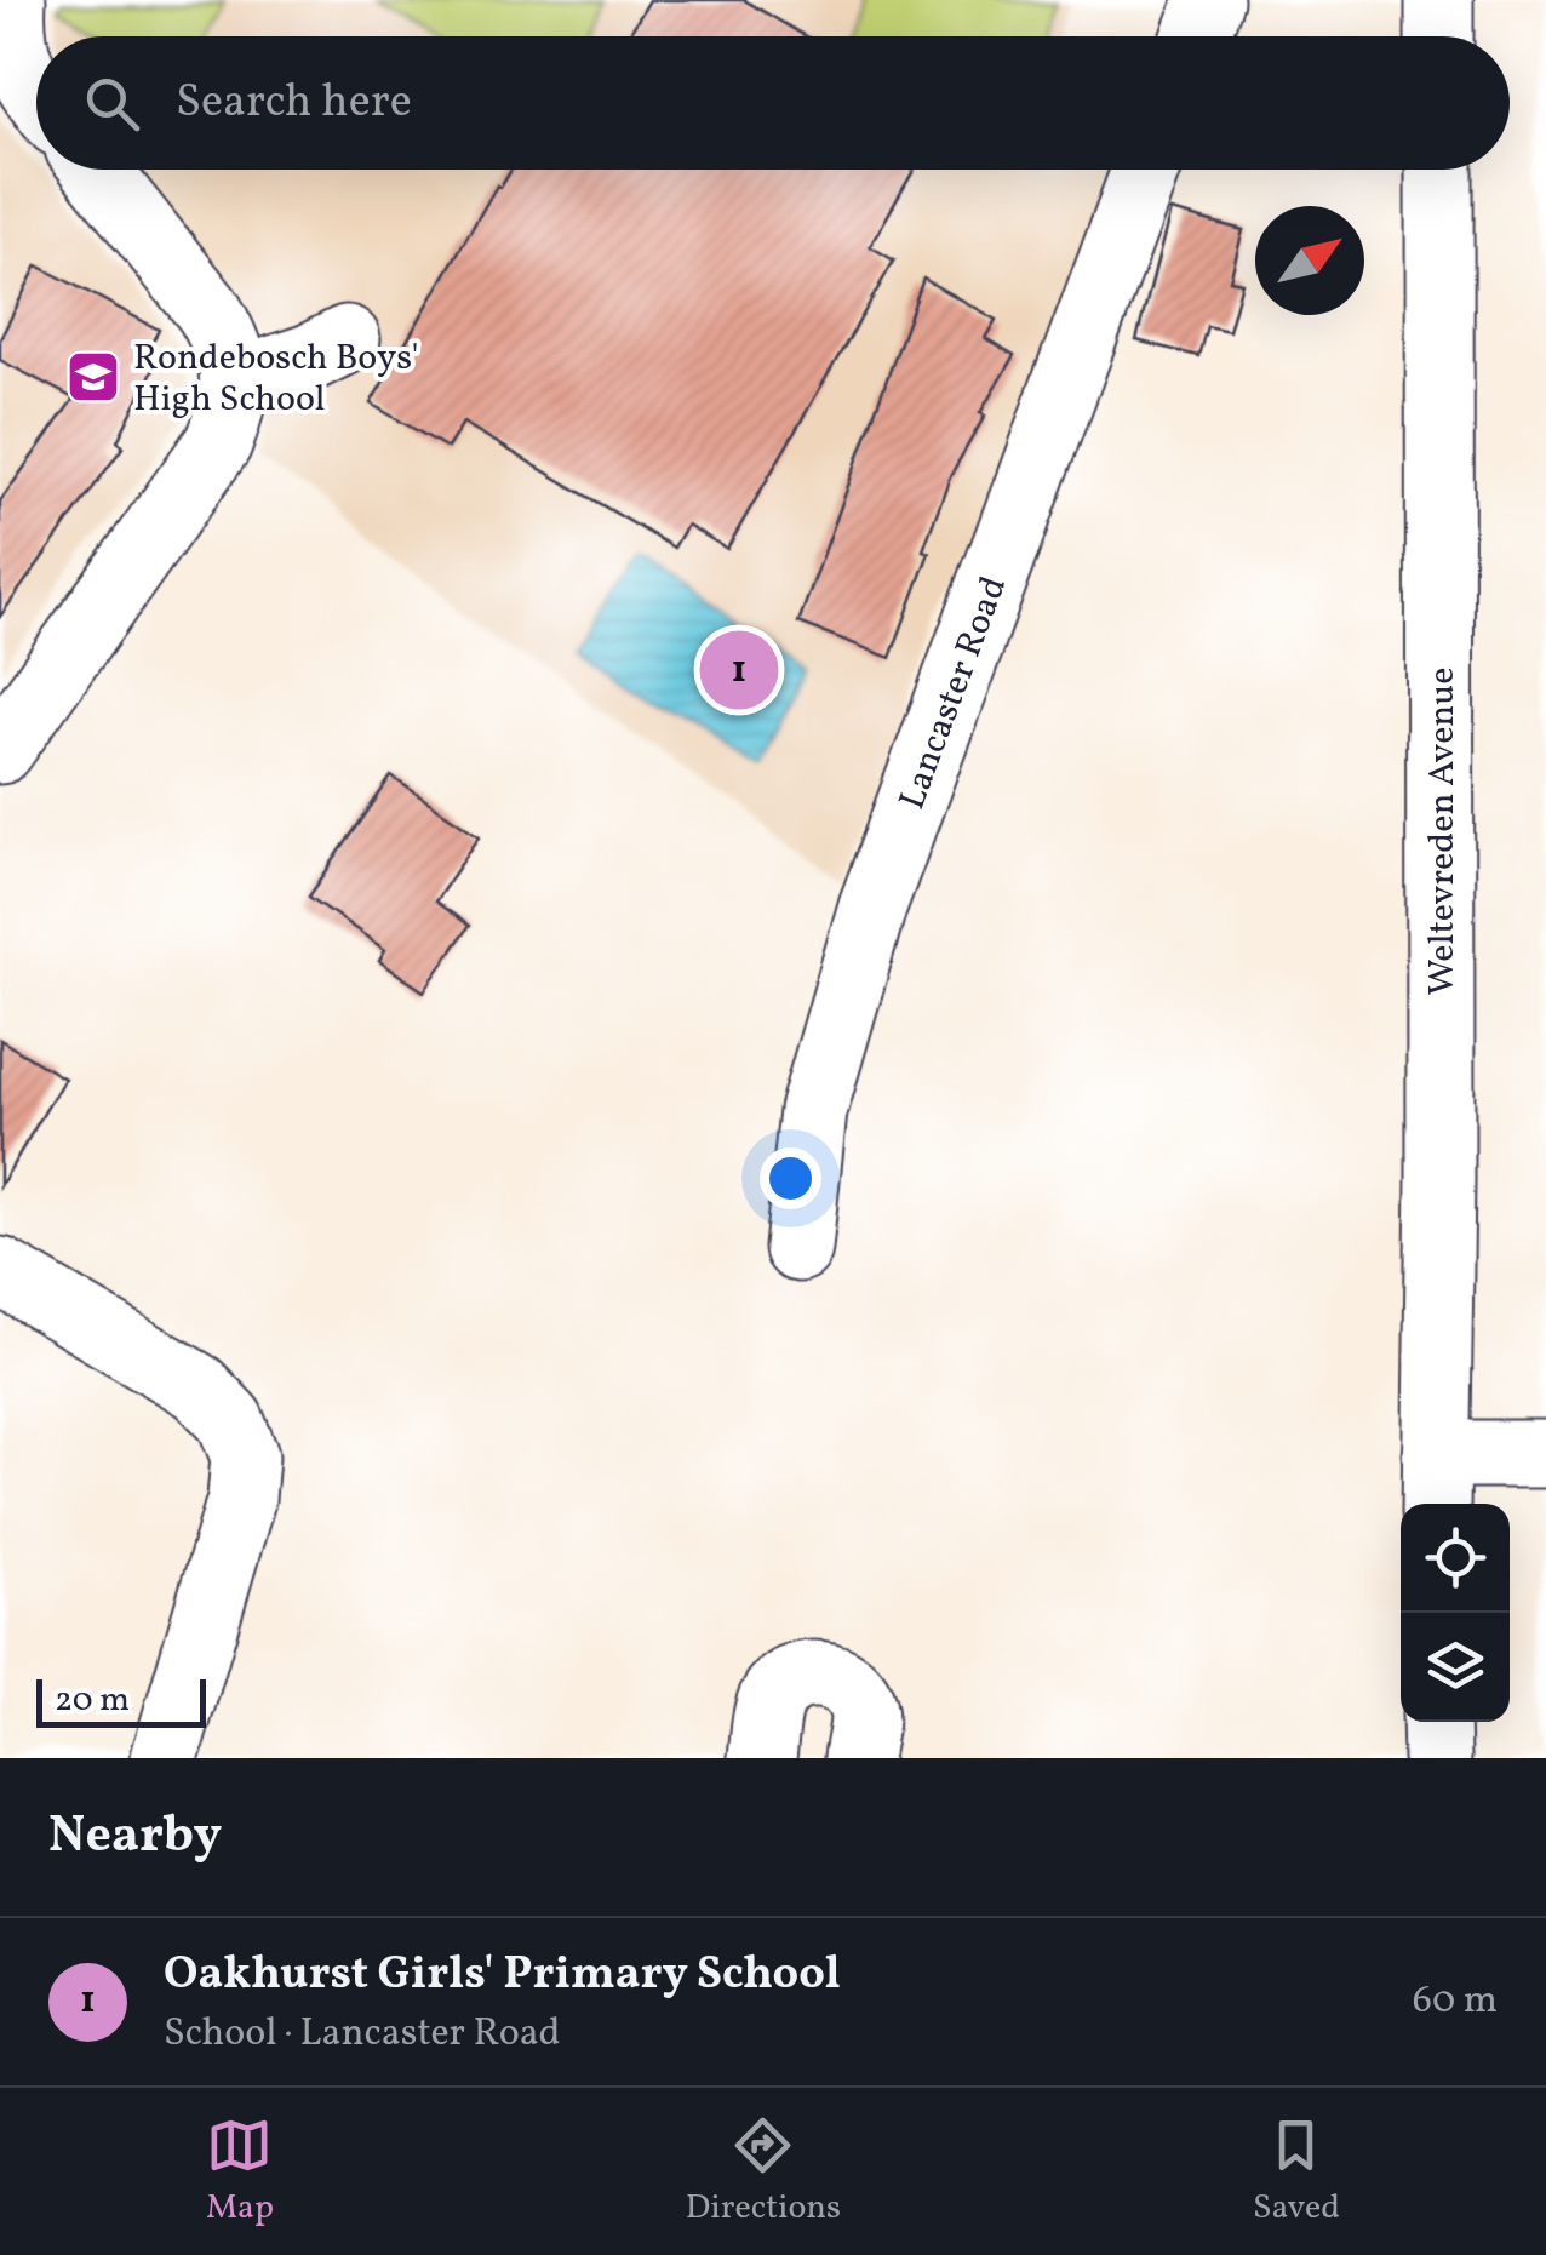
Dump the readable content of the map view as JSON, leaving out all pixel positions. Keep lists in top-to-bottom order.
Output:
{
  "streets": {
    "street": ["Lancaster Road", "Weltevreden Avenue"]
  },
  "places": {
    "school or university": ["Rondebosch Boys' High School"]
  },
  "scale_bar": "20 m",
  "north": "top right",
  "page": {
    "search": "Search here",
    "pins": "1",
    "scale": "20 m",
    "heading": "Nearby",
    "list": [
      {
        "mark": "1",
        "name": "Oakhurst Girls' Primary School",
        "note": "School · Lancaster Road",
        "value": "60 m"
      }
    ],
    "nav": ["Map", "Directions", "Saved"]
  }
}
